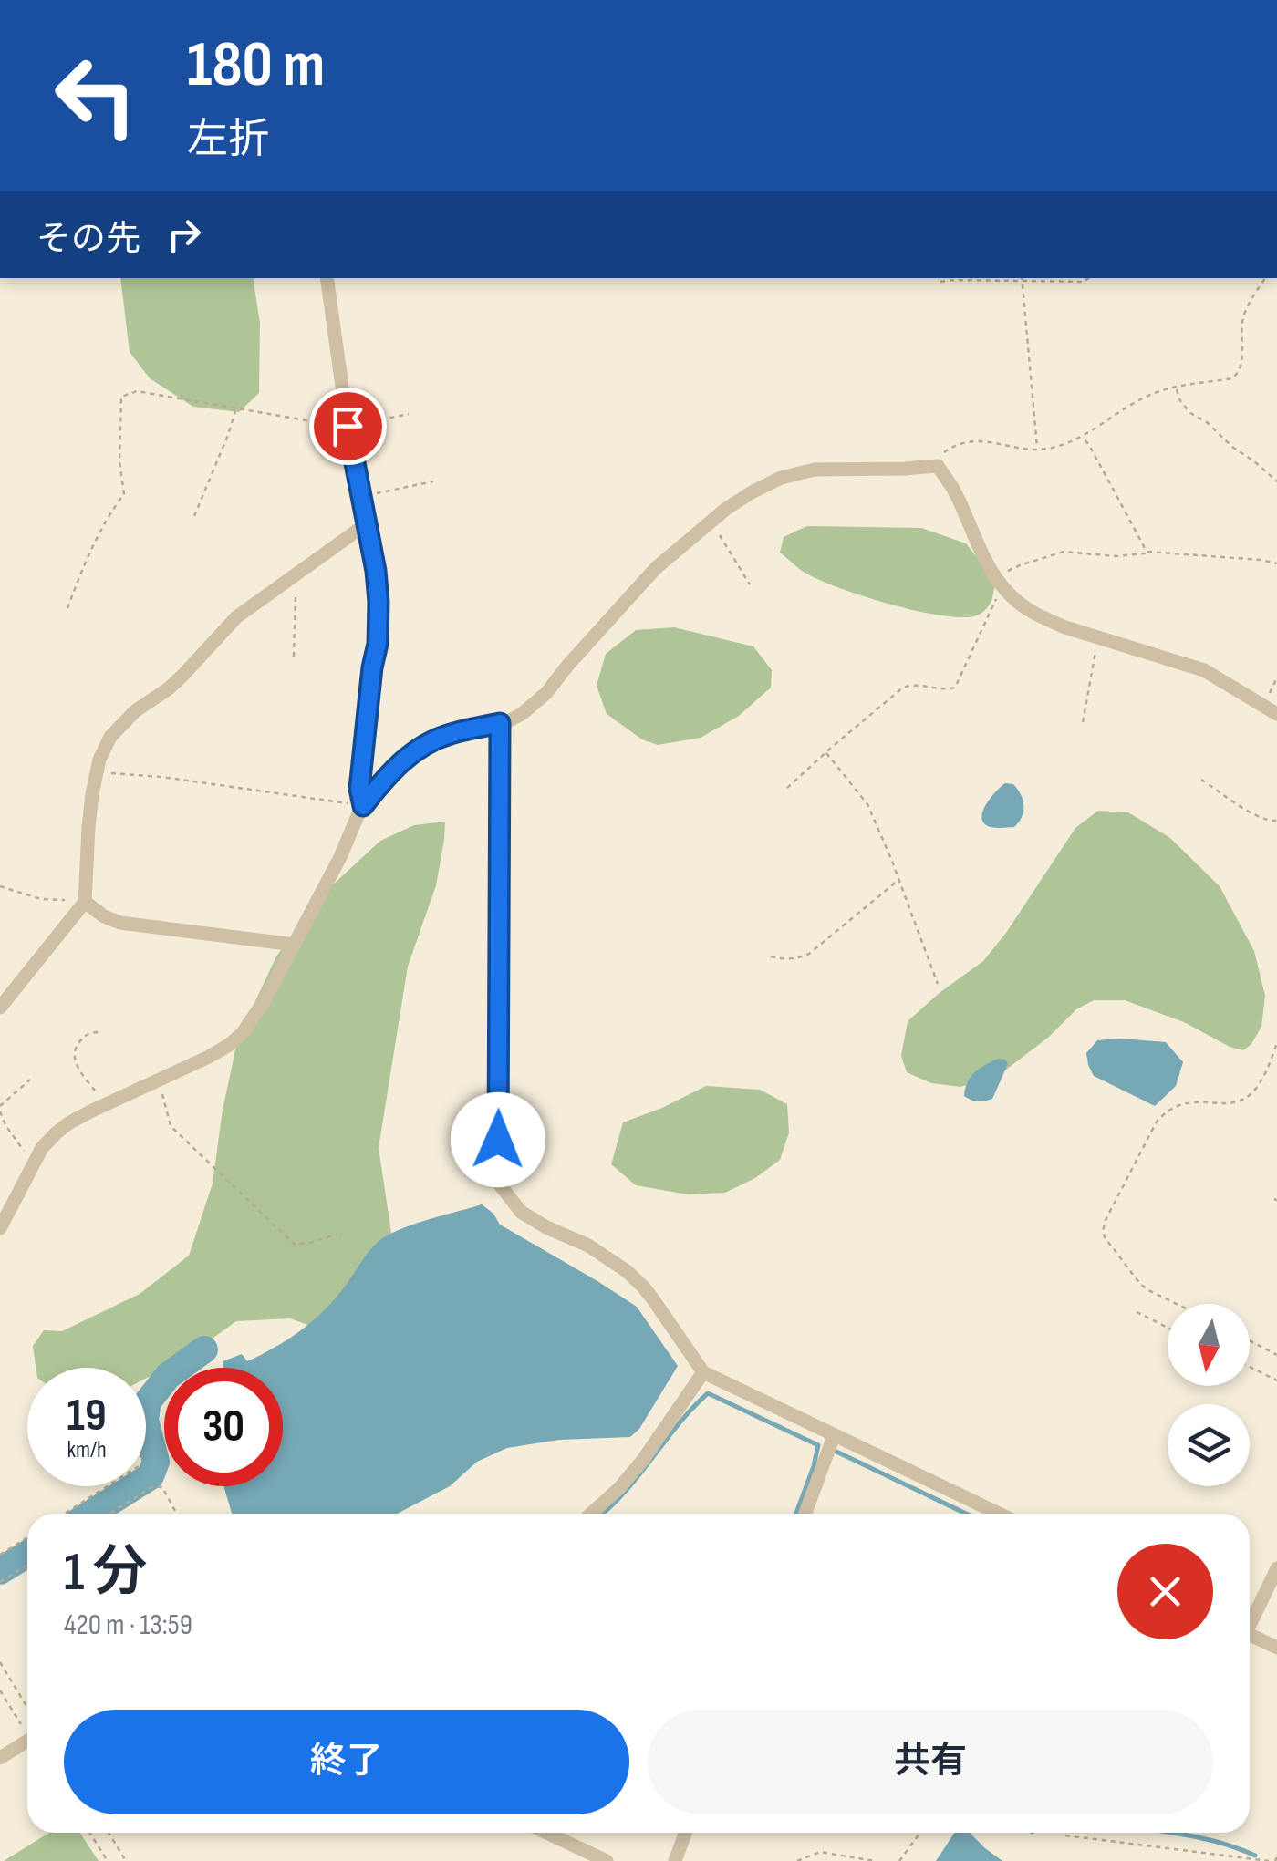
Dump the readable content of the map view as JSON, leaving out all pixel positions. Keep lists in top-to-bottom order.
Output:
{
  "north": "bottom",
  "page": {
    "turn": ["180 m", "左折"],
    "then": "その先",
    "speed": "19 km/h",
    "limit": "30",
    "heading": ["1 分", "420 m · 13:59"],
    "buttons": ["終了", "共有"]
  }
}
